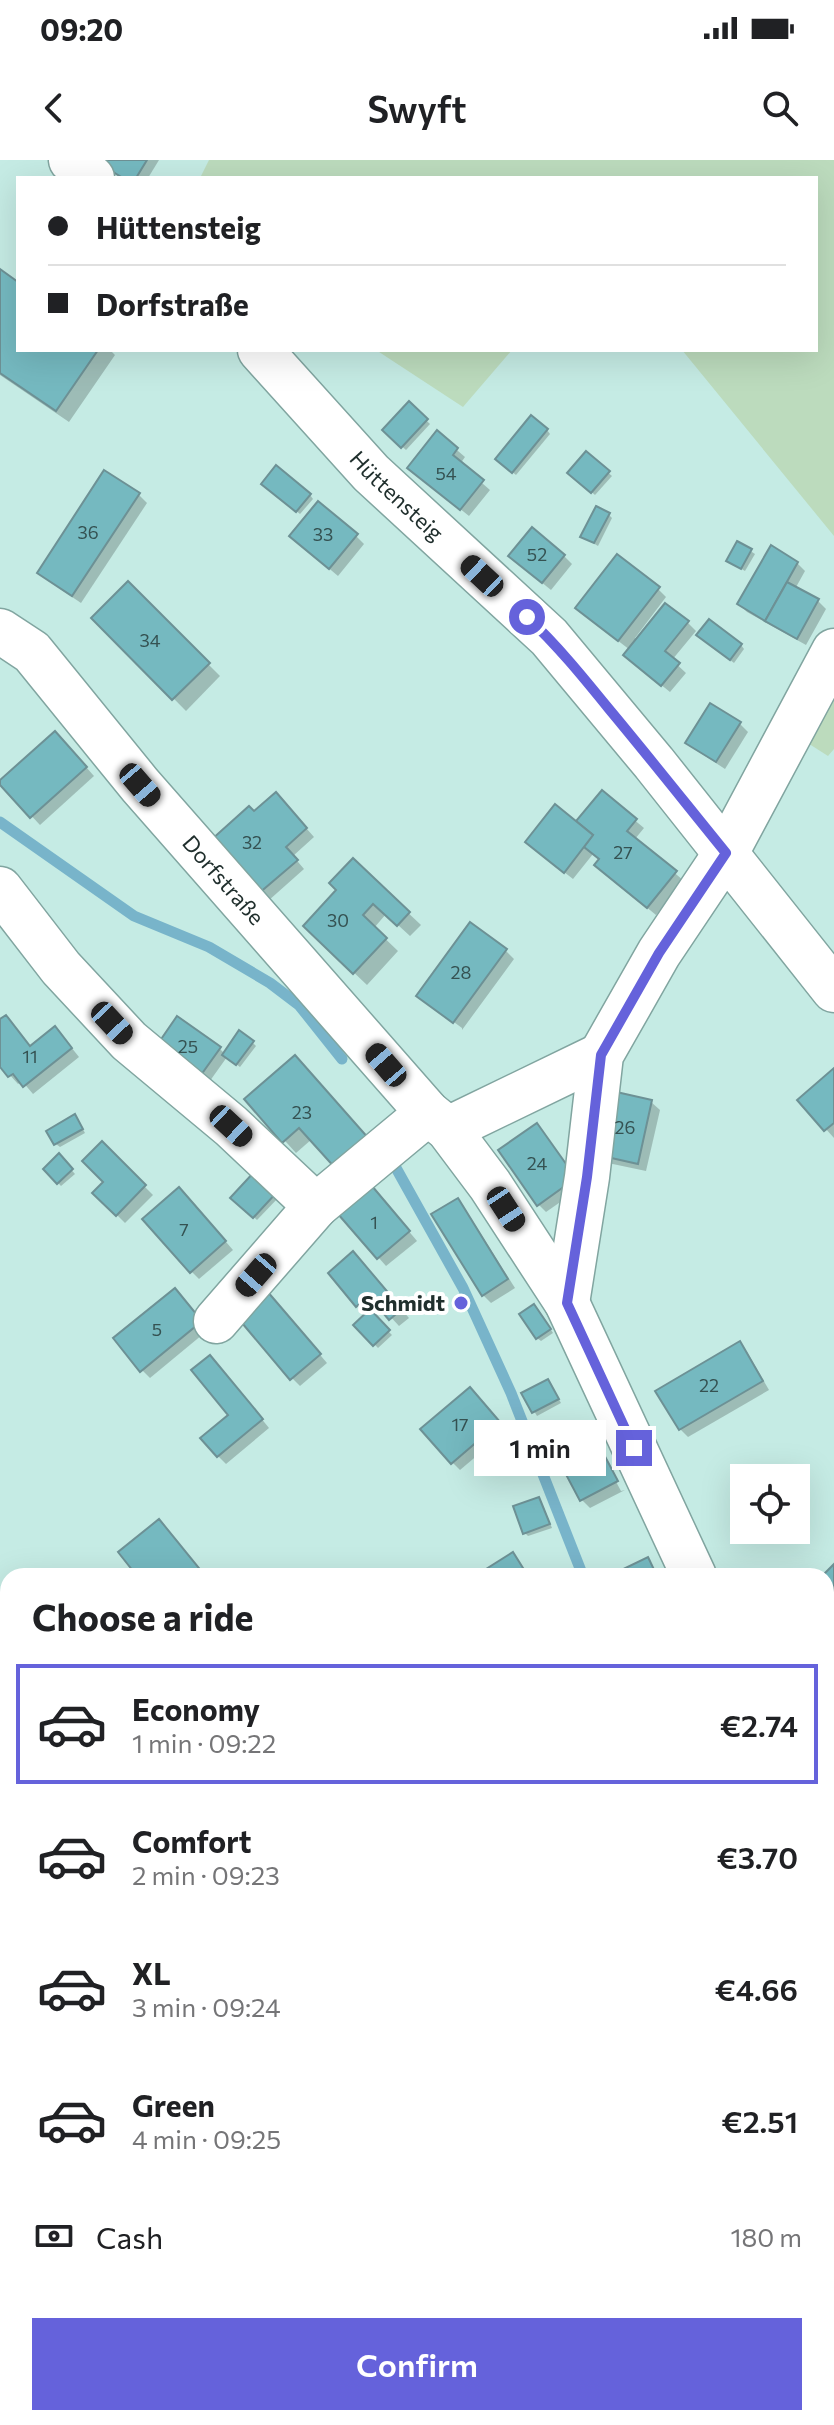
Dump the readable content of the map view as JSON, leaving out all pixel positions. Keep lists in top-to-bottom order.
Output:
{
  "streets": {
    "street": ["Hüttensteig", "Dorfstraße"]
  },
  "places": ["Schmidt"],
  "house_numbers": [
    "54",
    "36",
    "33",
    "52",
    "34",
    "32",
    "27",
    "30",
    "28",
    "25",
    "11",
    "23",
    "26",
    "24",
    "1",
    "7",
    "5",
    "22",
    "17"
  ],
  "page": {
    "status": "09:20",
    "header": "Swyft",
    "banner": ["Hüttensteig", "Dorfstraße"],
    "bubble": "1 min",
    "heading": "Choose a ride",
    "list": [
      {
        "name": "Economy",
        "note": "1 min · 09:22",
        "value": "€2.74"
      },
      {
        "name": "Comfort",
        "note": "2 min · 09:23",
        "value": "€3.70"
      },
      {
        "name": "XL",
        "note": "3 min · 09:24",
        "value": "€4.66"
      },
      {
        "name": "Green",
        "note": "4 min · 09:25",
        "value": "€2.51"
      }
    ],
    "pay": ["Cash", "180 m"],
    "buttons": "Confirm"
  }
}
